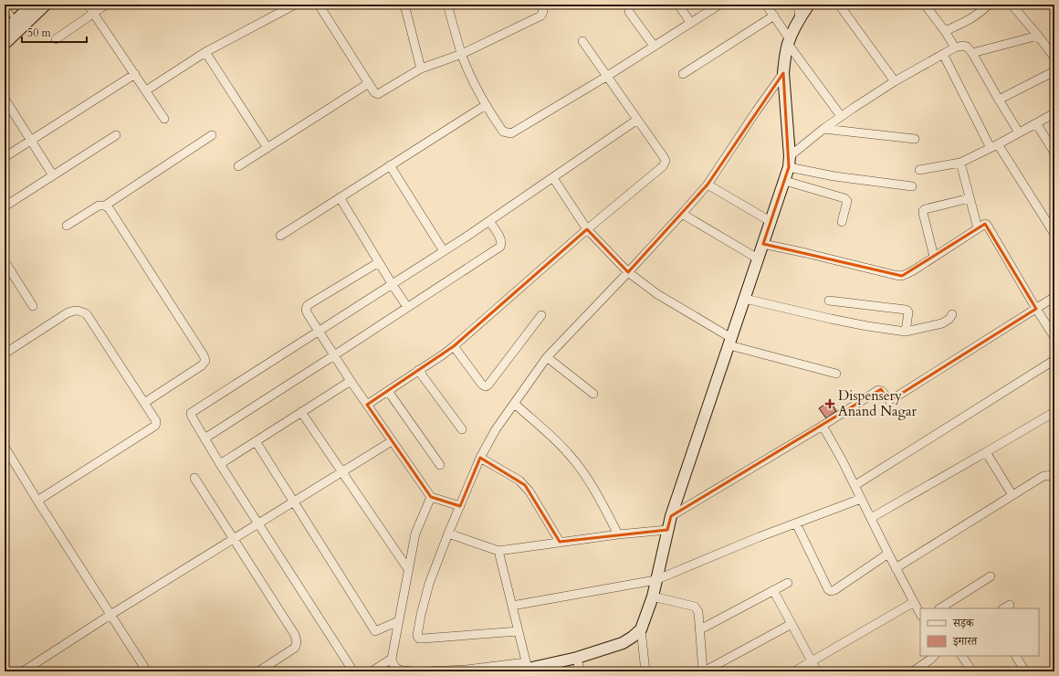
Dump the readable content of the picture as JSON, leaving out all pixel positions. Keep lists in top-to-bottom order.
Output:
{
  "places": {
    "health": ["Dispensery Anand Nagar"]
  },
  "legend": ["सड़क", "इमारत"],
  "scale_bar": "50 m"
}
